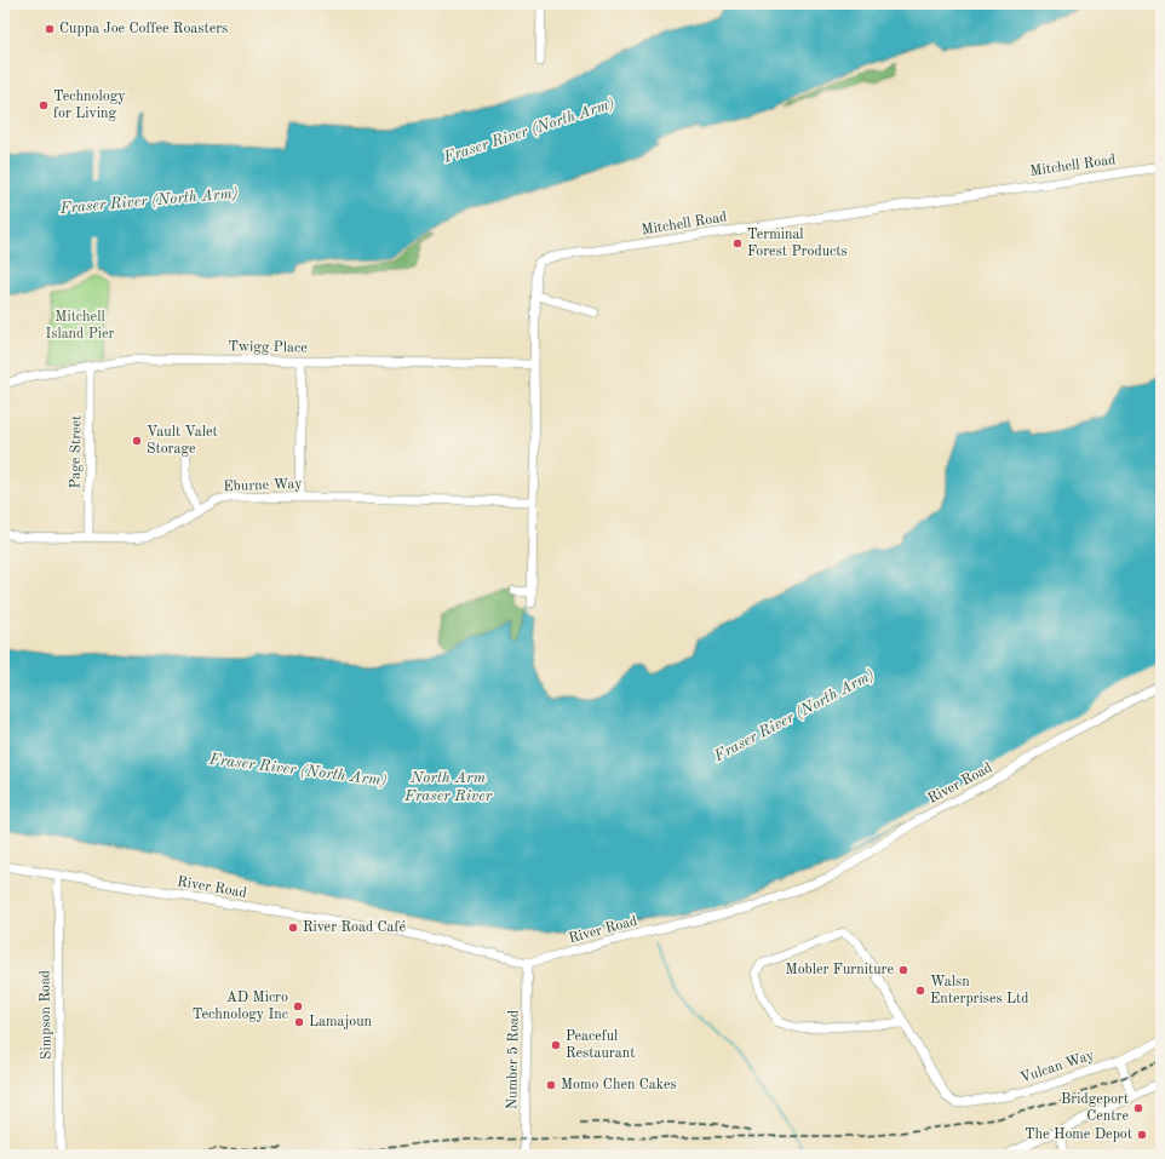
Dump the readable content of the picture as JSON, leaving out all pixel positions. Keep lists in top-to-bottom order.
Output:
{
  "streets": {
    "street": [
      "Mitchell Road",
      "Twigg Place",
      "Page Street",
      "Eburne Way",
      "River Road",
      "Simpson Road",
      "Number 5 Road",
      "Vulcan Way"
    ]
  },
  "crossings": [
    ["Mitchell Road", "Twigg Place"],
    ["Mitchell Road", "Eburne Way"],
    ["Twigg Place", "Page Street"],
    ["Page Street", "Eburne Way"],
    ["River Road", "Simpson Road"],
    ["River Road", "Number 5 Road"]
  ],
  "water": ["Fraser River (North Arm)", "North Arm Fraser River"],
  "parks": ["Mitchell Island Pier"],
  "places": [
    "Cuppa Joe Coffee Roasters",
    "Technology for Living",
    "Terminal Forest Products",
    "Vault Valet Storage",
    "River Road Café",
    "Mobler Furniture",
    "Walsn Enterprises Ltd",
    "AD Micro Technology Inc",
    "Lamajoun",
    "Peaceful Restaurant",
    "Momo Chen Cakes",
    "Bridgeport Centre",
    "The Home Depot"
  ]
}
